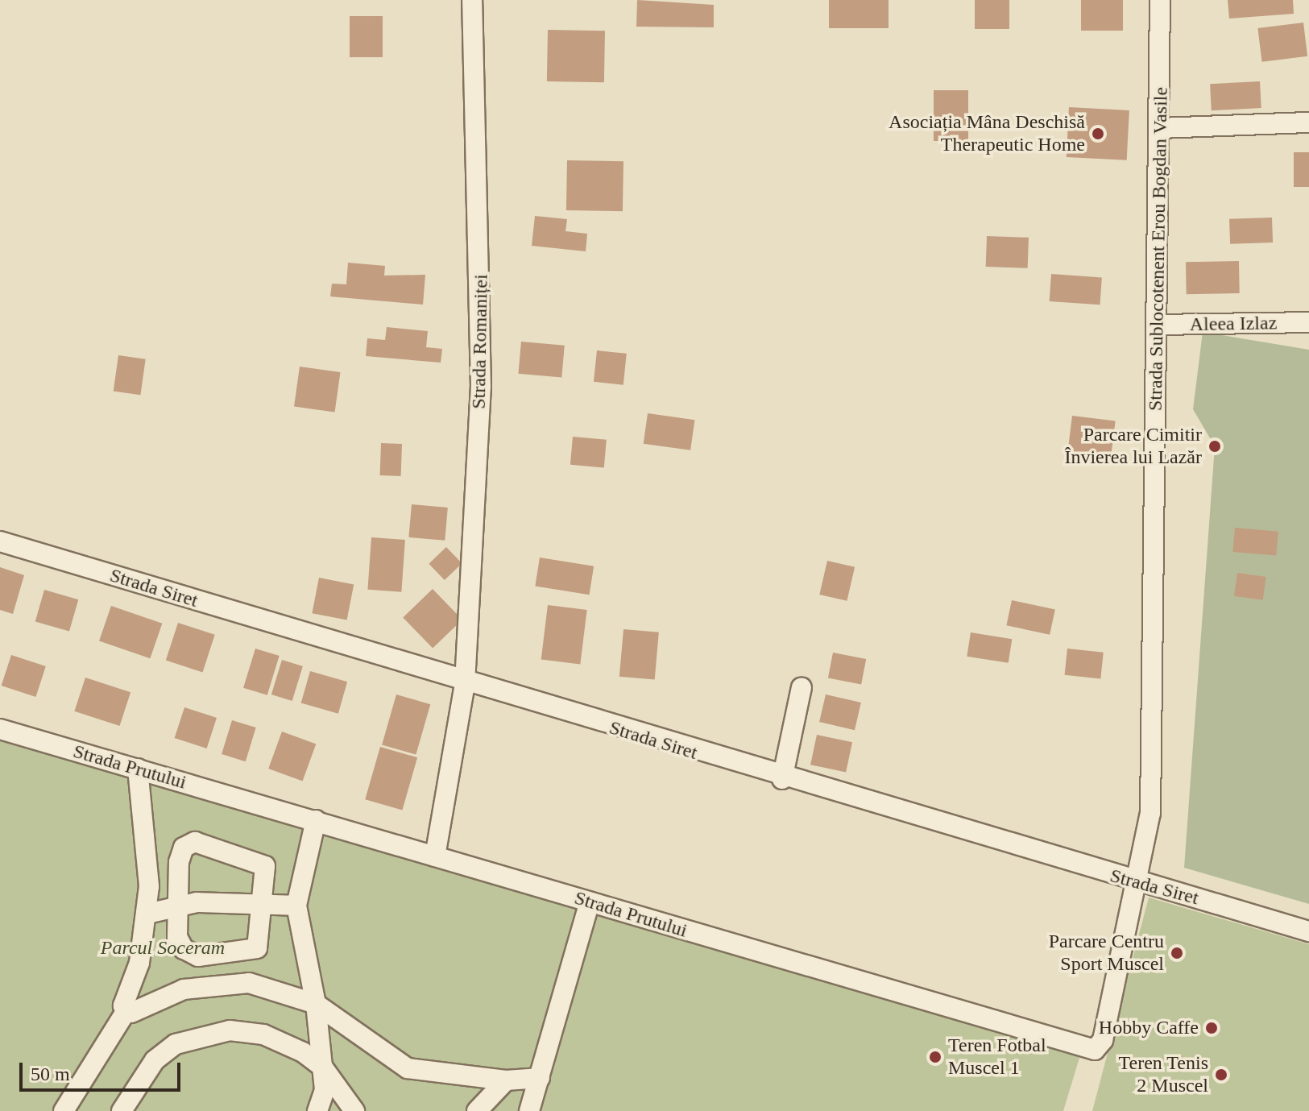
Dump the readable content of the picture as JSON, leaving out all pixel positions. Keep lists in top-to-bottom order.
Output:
{
  "streets": {
    "street": [
      "Strada Sublocotenent Erou Bogdan Vasile",
      "Aleea Izlaz",
      "Strada Romaniței",
      "Strada Siret",
      "Strada Prutului"
    ]
  },
  "crossings": [
    ["Strada Sublocotenent Erou Bogdan Vasile", "Aleea Izlaz"],
    ["Strada Sublocotenent Erou Bogdan Vasile", "Strada Siret"],
    ["Strada Sublocotenent Erou Bogdan Vasile", "Strada Prutului"],
    ["Strada Romaniței", "Strada Siret"],
    ["Strada Romaniței", "Strada Prutului"],
    ["Strada Siret", "Strada Prutului"]
  ],
  "parks": ["Parcul Soceram"],
  "places": [
    "Asociația Mâna Deschisă Therapeutic Home",
    "Parcare Cimitir Învierea lui Lazăr",
    "Parcare Centru Sport Muscel",
    "Hobby Caffe",
    "Teren Fotbal Muscel 1",
    "Teren Tenis 2 Muscel"
  ],
  "scale_bar": "50 m"
}
